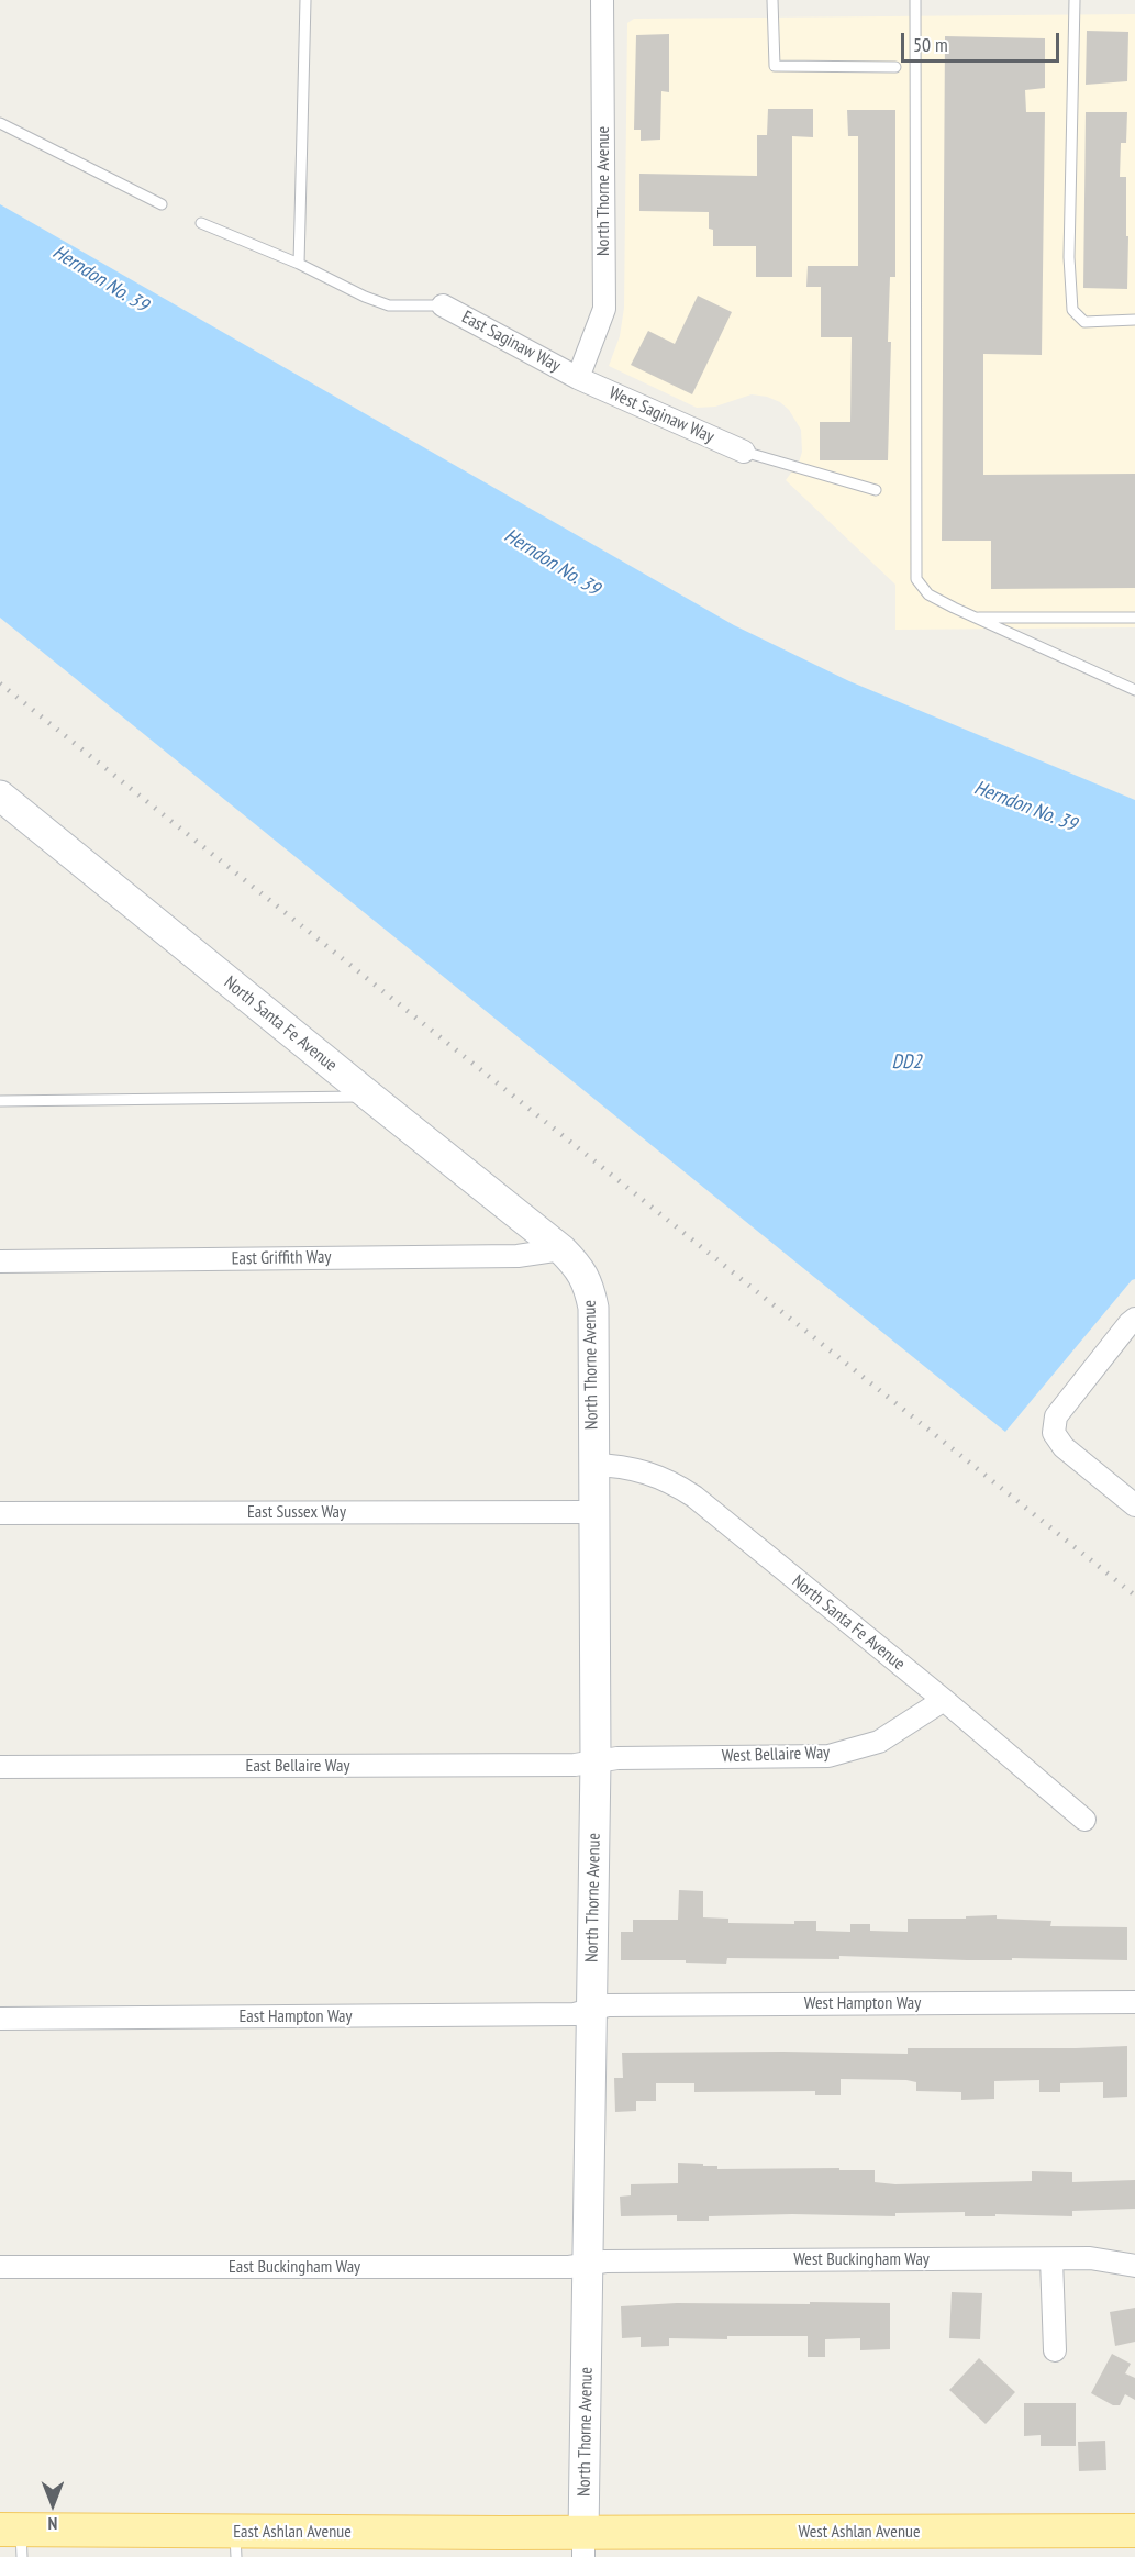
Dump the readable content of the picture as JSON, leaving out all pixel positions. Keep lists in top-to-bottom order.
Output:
{
  "streets": {
    "main road": ["East Ashlan Avenue", "West Ashlan Avenue"],
    "street": [
      "North Thorne Avenue",
      "East Saginaw Way",
      "West Saginaw Way",
      "North Santa Fe Avenue",
      "East Griffith Way",
      "East Sussex Way",
      "West Bellaire Way",
      "East Bellaire Way",
      "West Hampton Way",
      "East Hampton Way",
      "West Buckingham Way",
      "East Buckingham Way"
    ]
  },
  "crossings": [
    ["North Thorne Avenue", "East Saginaw Way"],
    ["North Thorne Avenue", "West Saginaw Way"],
    ["North Thorne Avenue", "North Santa Fe Avenue"],
    ["North Thorne Avenue", "East Griffith Way"],
    ["North Thorne Avenue", "East Sussex Way"],
    ["North Thorne Avenue", "West Bellaire Way"],
    ["North Thorne Avenue", "East Bellaire Way"],
    ["North Thorne Avenue", "West Hampton Way"],
    ["North Thorne Avenue", "East Hampton Way"],
    ["North Thorne Avenue", "West Buckingham Way"],
    ["North Thorne Avenue", "East Buckingham Way"],
    ["North Thorne Avenue", "East Ashlan Avenue"],
    ["North Thorne Avenue", "West Ashlan Avenue"],
    ["East Saginaw Way", "West Saginaw Way"],
    ["North Santa Fe Avenue", "East Griffith Way"],
    ["North Santa Fe Avenue", "West Bellaire Way"],
    ["West Bellaire Way", "East Bellaire Way"],
    ["West Hampton Way", "East Hampton Way"],
    ["West Buckingham Way", "East Buckingham Way"],
    ["East Ashlan Avenue", "West Ashlan Avenue"]
  ],
  "water": ["Herndon No. 39", "DD2"],
  "scale_bar": "50 m",
  "north": "bottom"
}
